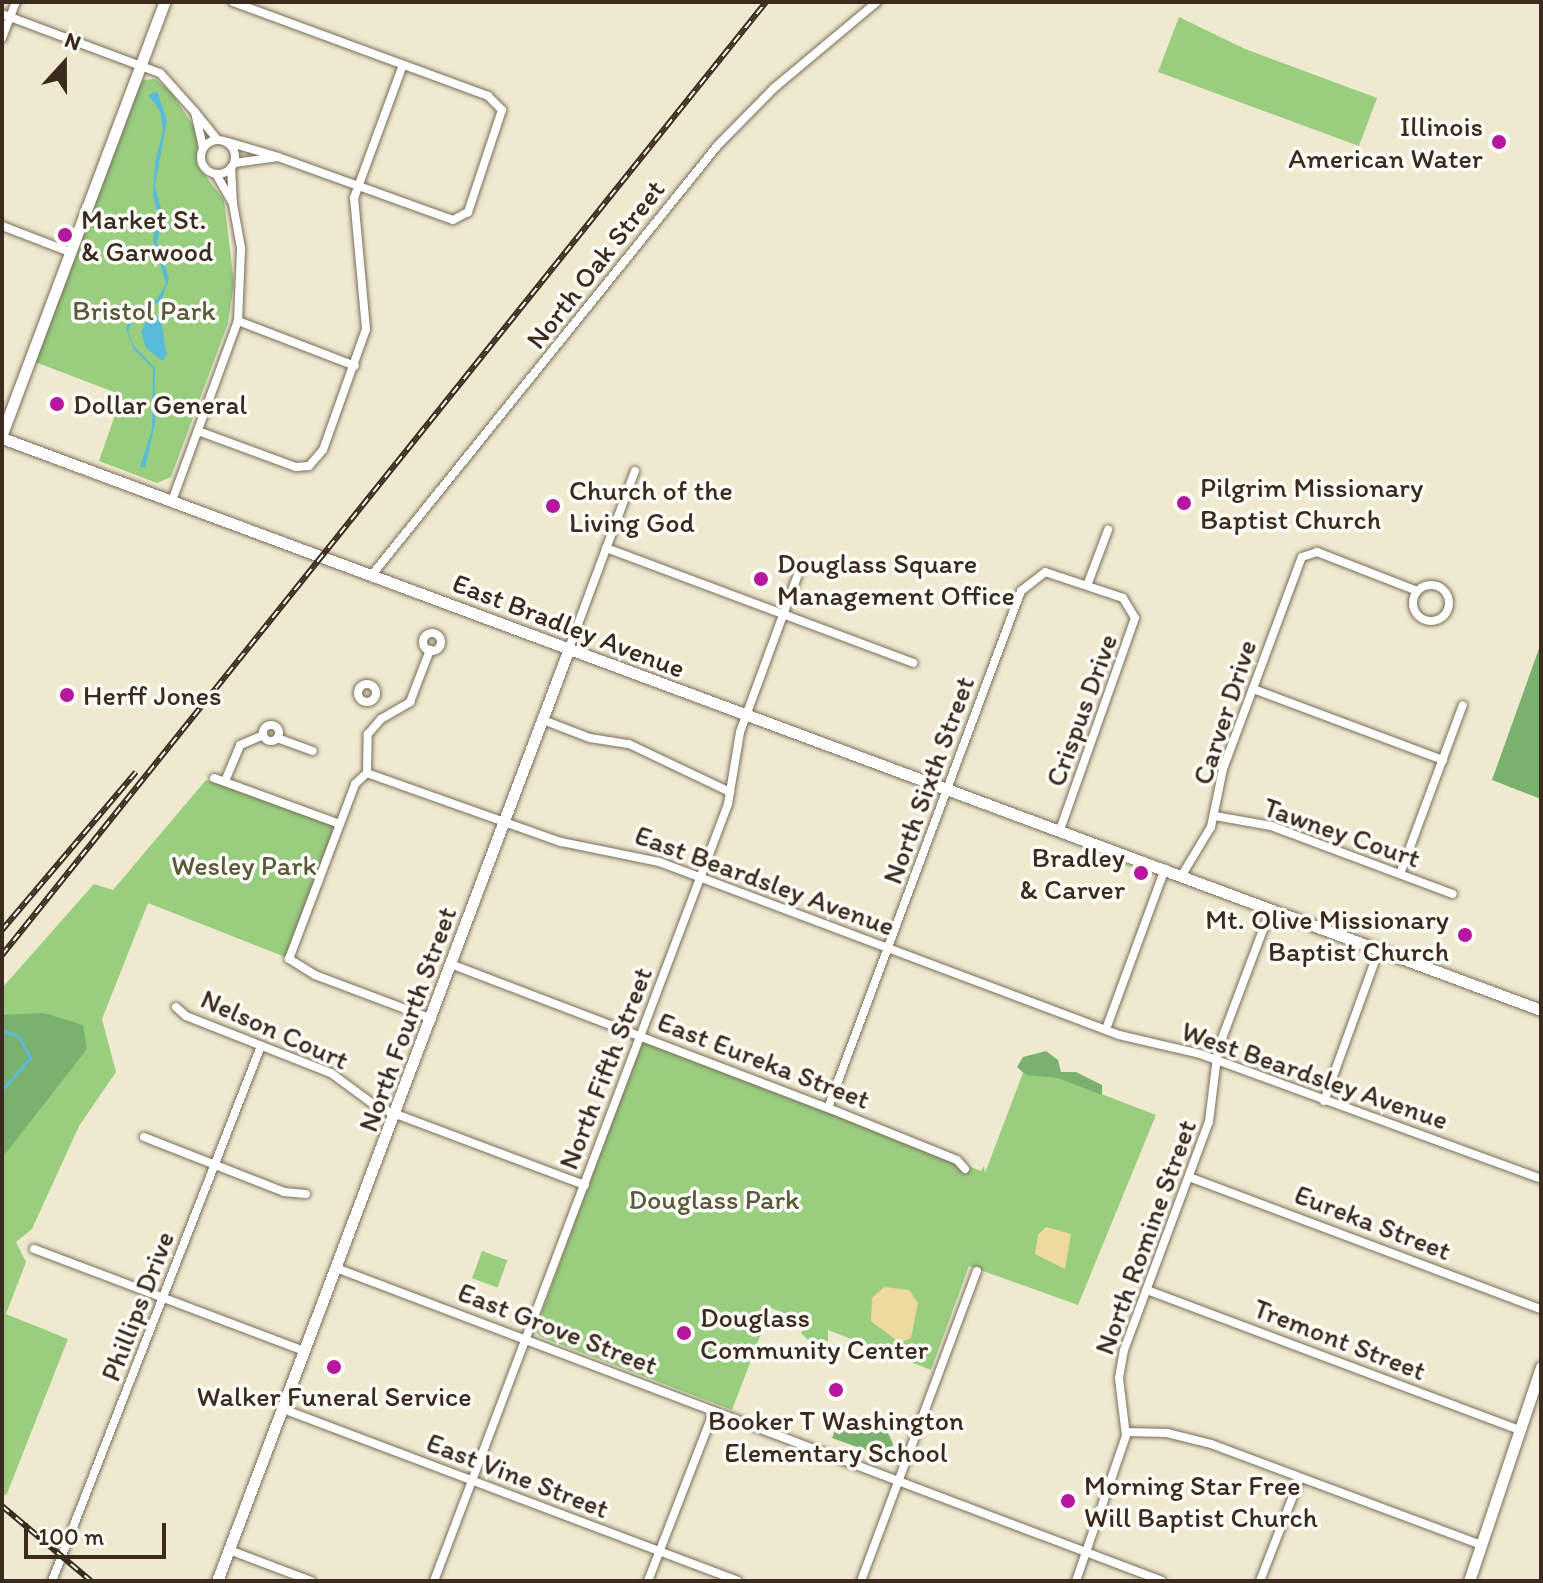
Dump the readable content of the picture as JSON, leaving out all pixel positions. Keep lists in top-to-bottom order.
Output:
{
  "streets": {
    "main road": ["East Bradley Avenue", "North Fourth Street"],
    "street": [
      "North Oak Street",
      "Crispus Drive",
      "Carver Drive",
      "North Sixth Street",
      "Tawney Court",
      "East Beardsley Avenue",
      "Nelson Court",
      "East Eureka Street",
      "North Fifth Street",
      "West Beardsley Avenue",
      "Eureka Street",
      "North Romine Street",
      "Phillips Drive",
      "East Grove Street",
      "Tremont Street",
      "East Vine Street"
    ]
  },
  "crossings": [
    ["North Oak Street", "East Bradley Avenue"],
    ["East Bradley Avenue", "Crispus Drive"],
    ["East Bradley Avenue", "Carver Drive"],
    ["East Bradley Avenue", "North Sixth Street"],
    ["East Bradley Avenue", "North Fourth Street"],
    ["East Bradley Avenue", "North Fifth Street"],
    ["East Bradley Avenue", "North Romine Street"],
    ["Crispus Drive", "North Sixth Street"],
    ["Carver Drive", "Tawney Court"],
    ["North Sixth Street", "East Beardsley Avenue"],
    ["North Sixth Street", "East Eureka Street"],
    ["East Beardsley Avenue", "North Fourth Street"],
    ["East Beardsley Avenue", "North Fifth Street"],
    ["East Beardsley Avenue", "West Beardsley Avenue"],
    ["North Fourth Street", "Nelson Court"],
    ["North Fourth Street", "East Eureka Street"],
    ["North Fourth Street", "East Grove Street"],
    ["North Fourth Street", "East Vine Street"],
    ["Nelson Court", "North Fifth Street"],
    ["Nelson Court", "Phillips Drive"],
    ["East Eureka Street", "North Fifth Street"],
    ["North Fifth Street", "East Grove Street"],
    ["North Fifth Street", "East Vine Street"],
    ["West Beardsley Avenue", "North Romine Street"],
    ["Eureka Street", "North Romine Street"],
    ["North Romine Street", "East Grove Street"],
    ["North Romine Street", "Tremont Street"]
  ],
  "parks": ["Bristol Park", "Wesley Park", "Douglass Park"],
  "places": [
    "Illinois American Water",
    "Market St. & Garwood",
    "Dollar General",
    "Pilgrim Missionary Baptist Church",
    "Church of the Living God",
    "Douglass Square Management Office",
    "Herff Jones",
    "Bradley & Carver",
    "Mt. Olive Missionary Baptist Church",
    "Douglass Community Center",
    "Walker Funeral Service",
    "Booker T Washington Elementary School",
    "Morning Star Free Will Baptist Church"
  ],
  "scale_bar": "100 m",
  "north": "top"
}
